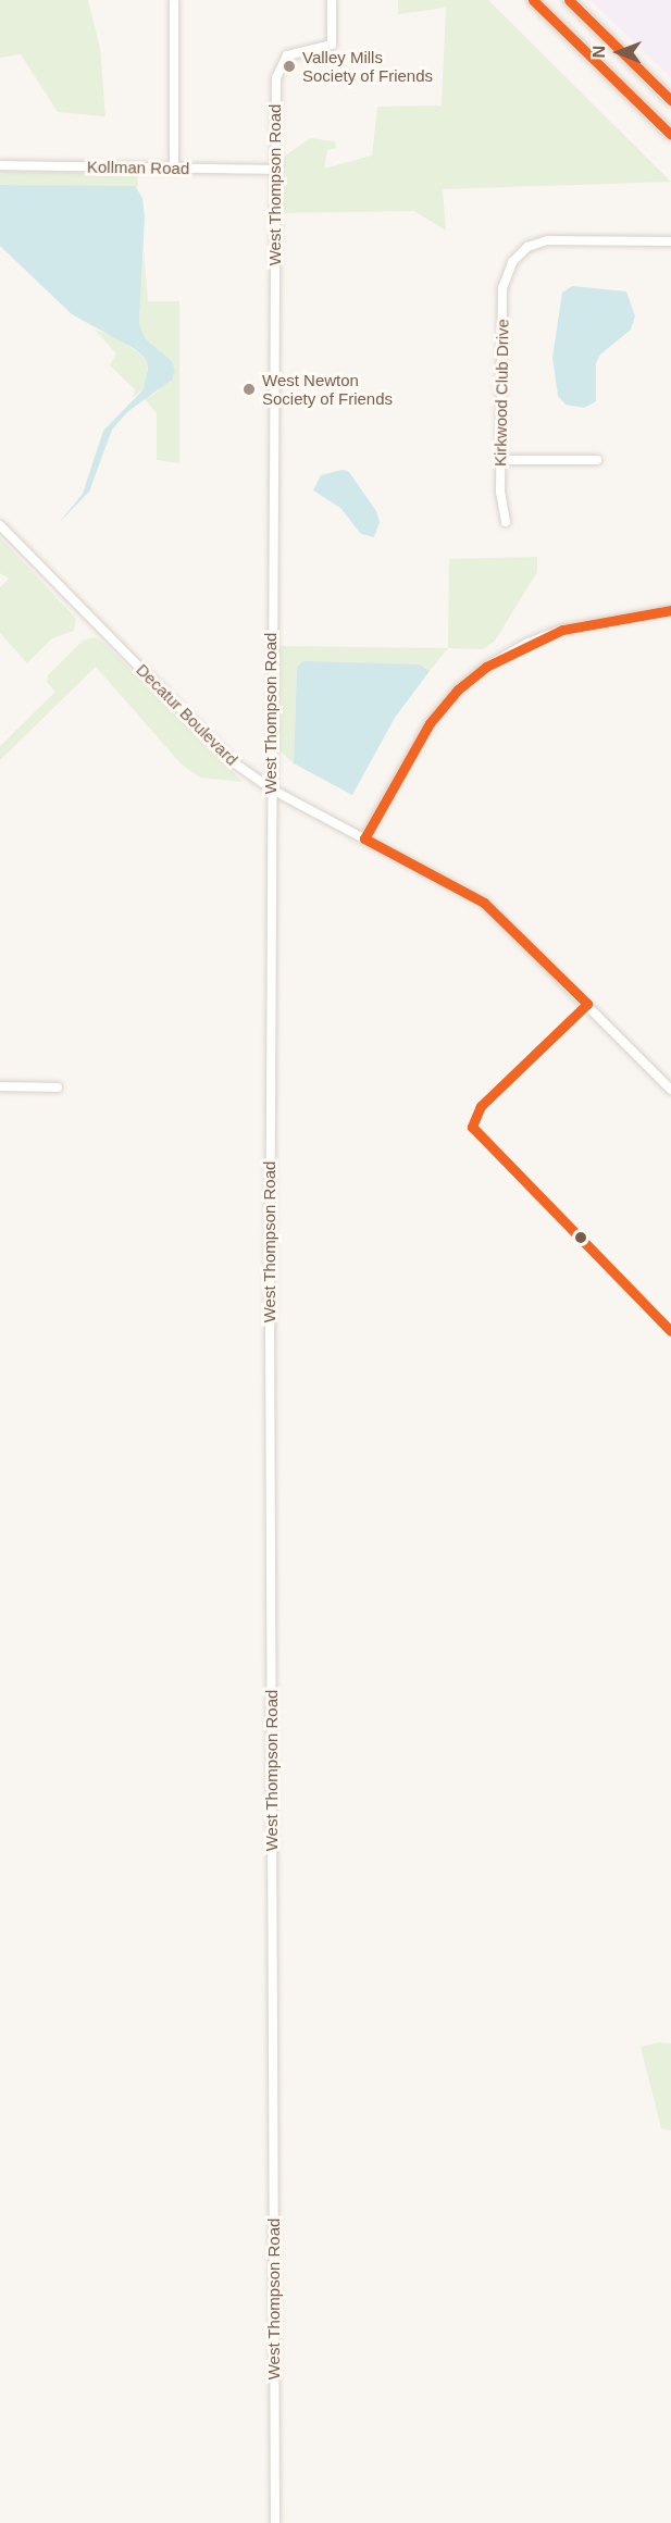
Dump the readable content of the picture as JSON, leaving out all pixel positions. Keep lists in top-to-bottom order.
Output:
{
  "streets": {
    "street": [
      "Kollman Road",
      "West Thompson Road",
      "Kirkwood Club Drive",
      "Decatur Boulevard"
    ]
  },
  "crossings": [
    ["Kollman Road", "West Thompson Road"],
    ["West Thompson Road", "Decatur Boulevard"]
  ],
  "places": ["Valley Mills Society of Friends", "West Newton Society of Friends"],
  "north": "left"
}
